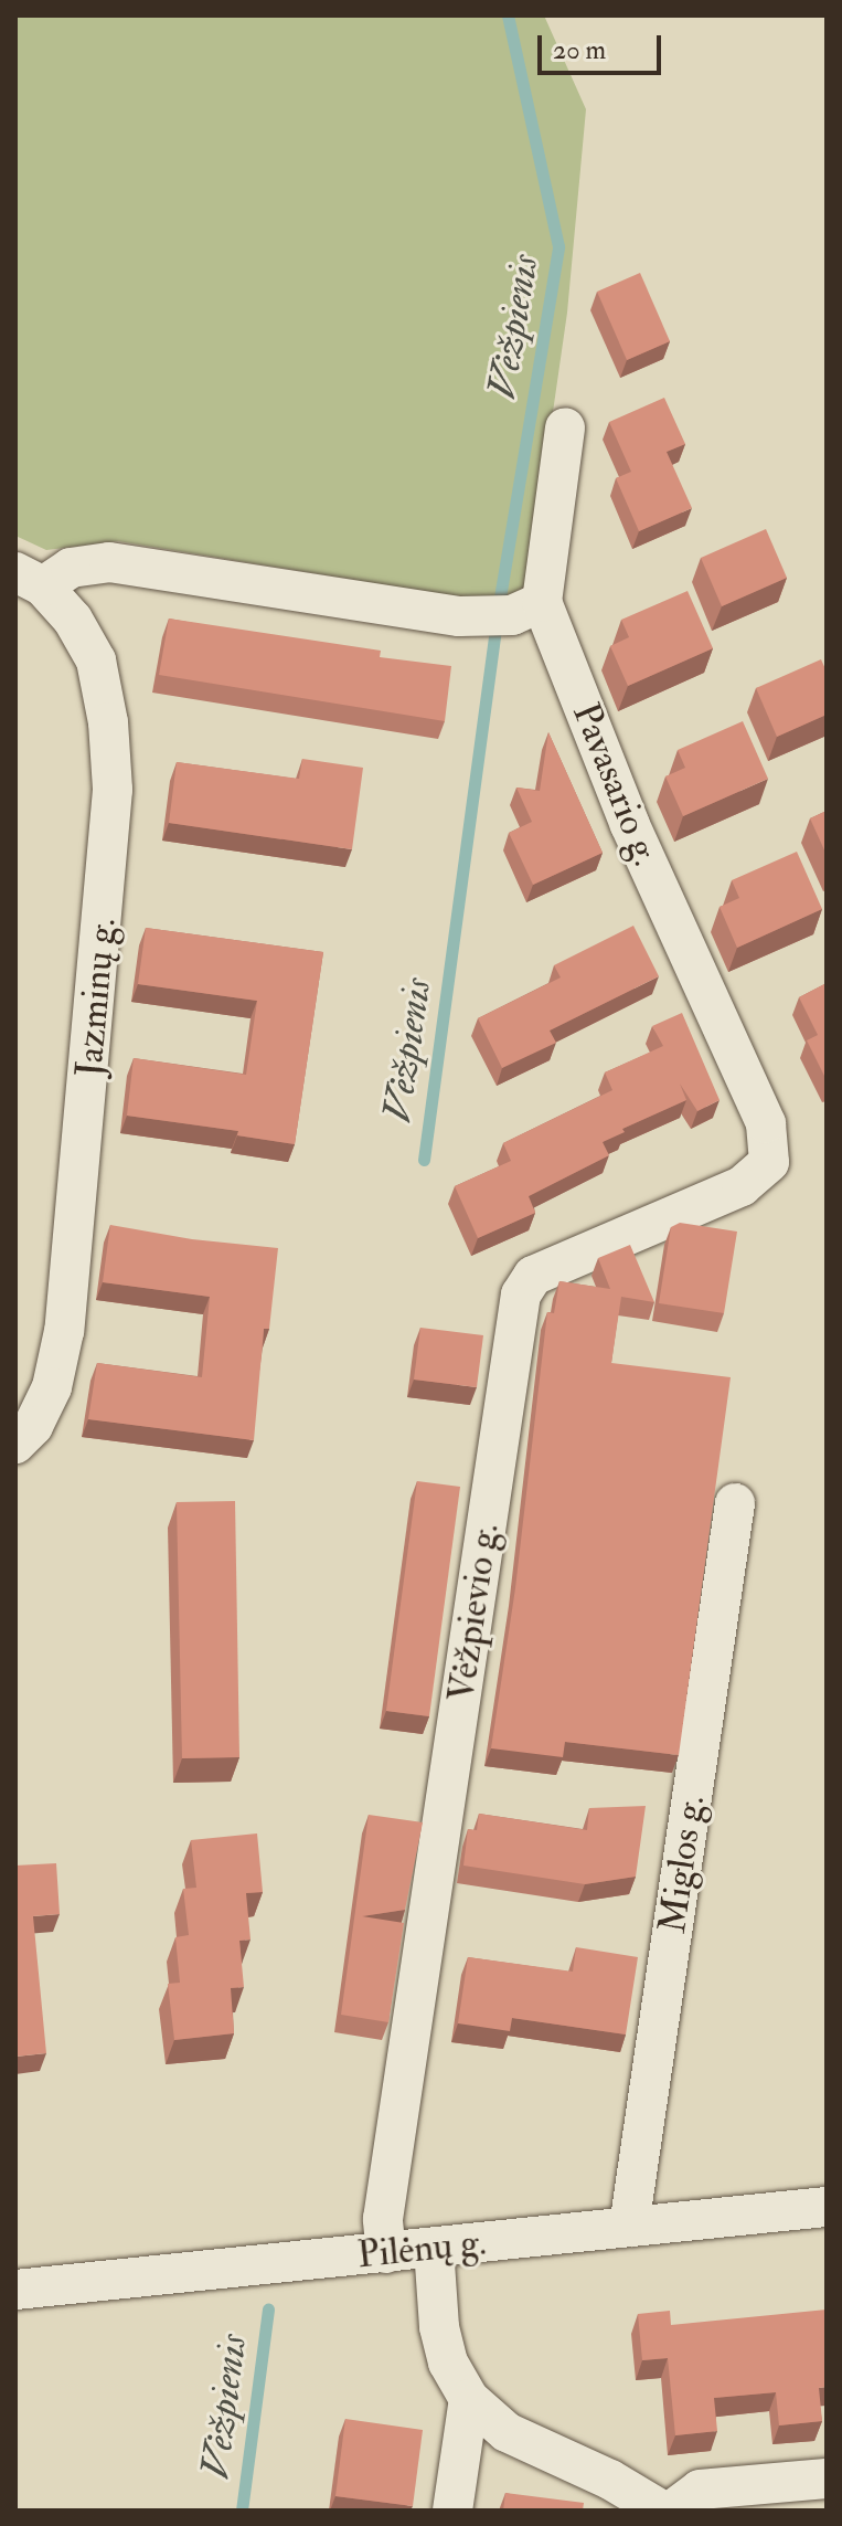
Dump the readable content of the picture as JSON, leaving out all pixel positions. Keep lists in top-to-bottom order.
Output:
{
  "streets": {
    "street": [
      "Pavasario g.",
      "Jazminų g.",
      "Vėžpievio g.",
      "Miglos g.",
      "Pilėnų g."
    ]
  },
  "crossings": [
    ["Pavasario g.", "Vėžpievio g."],
    ["Vėžpievio g.", "Pilėnų g."],
    ["Miglos g.", "Pilėnų g."]
  ],
  "water": ["Vėžpienis"],
  "scale_bar": "20 m"
}
